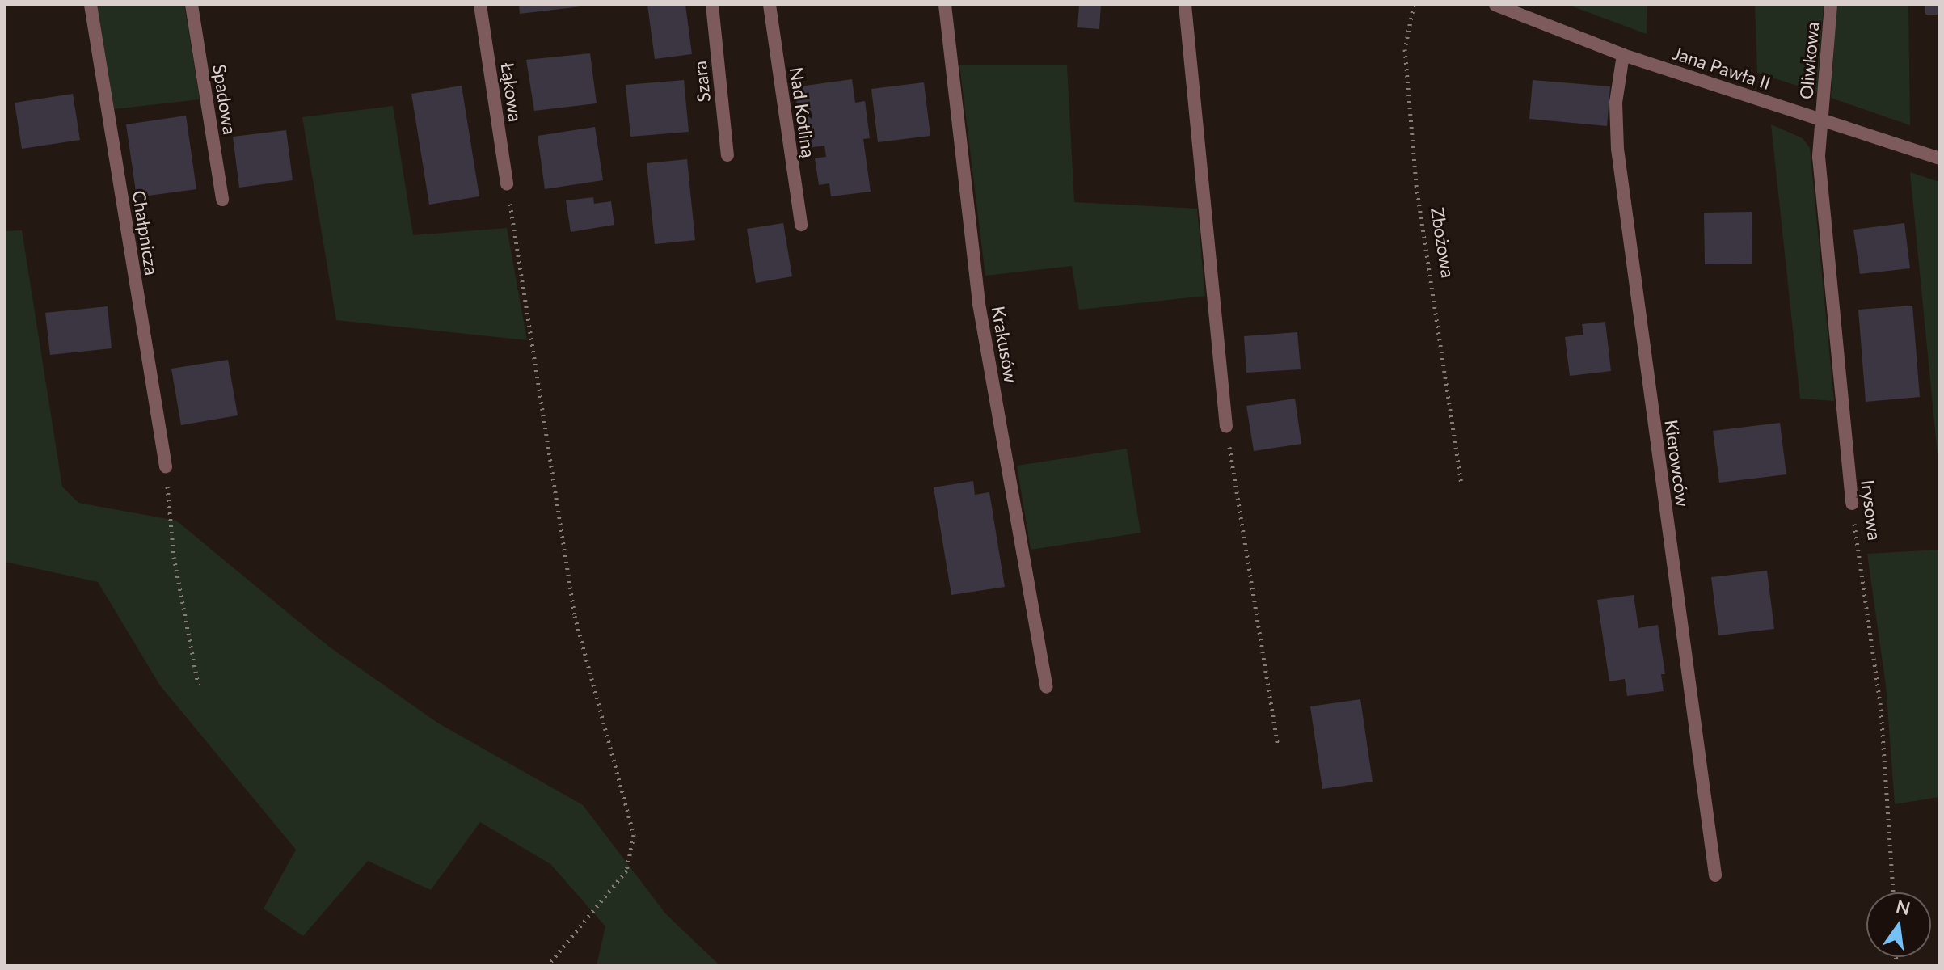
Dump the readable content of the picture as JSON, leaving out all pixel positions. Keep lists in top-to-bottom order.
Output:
{
  "streets": {
    "street": [
      "Oliwkowa",
      "Jana Pawła II",
      "Szara",
      "Łąkowa",
      "Spadowa",
      "Nad Kotliną",
      "Chałpnicza",
      "Krakusów",
      "Kierowców",
      "Irysowa"
    ],
    "path": ["Zbożowa"]
  },
  "crossings": [
    ["Oliwkowa", "Jana Pawła II"],
    ["Oliwkowa", "Irysowa"],
    ["Jana Pawła II", "Kierowców"],
    ["Jana Pawła II", "Irysowa"]
  ],
  "north": "top"
}
